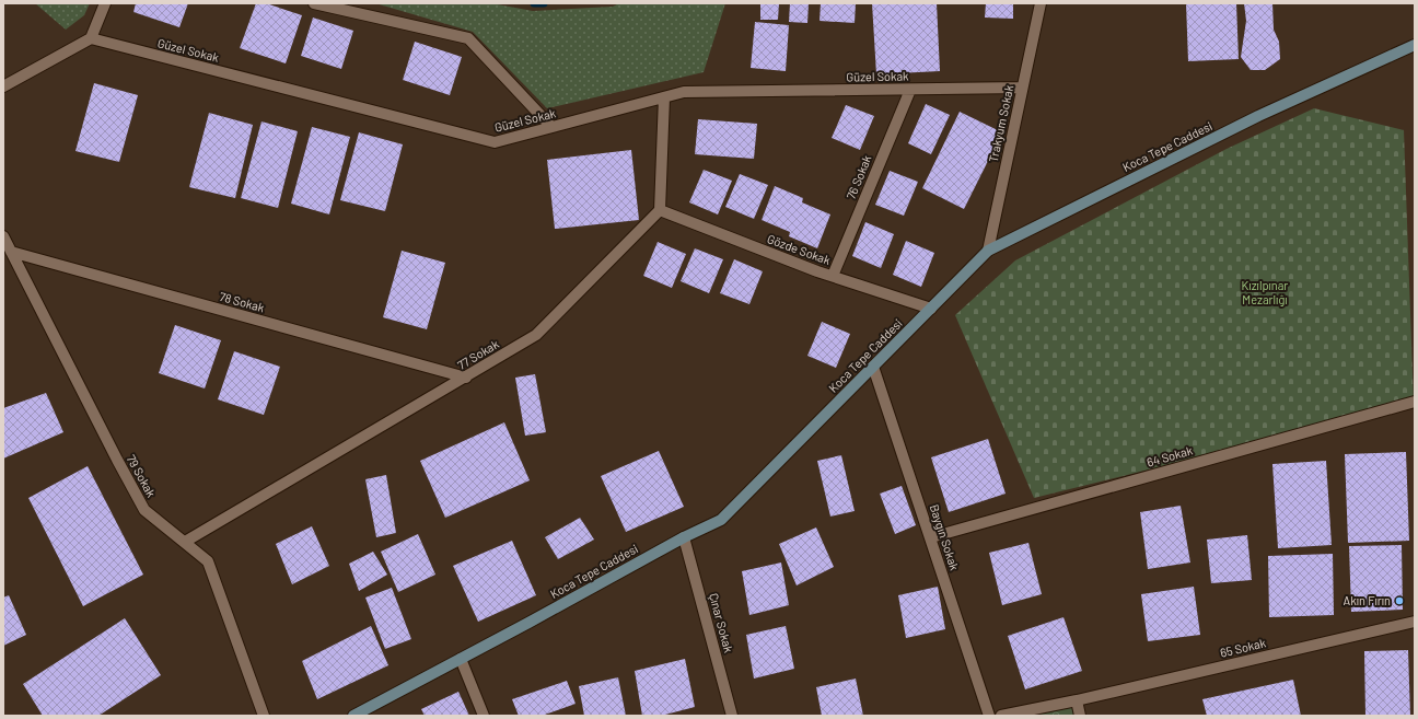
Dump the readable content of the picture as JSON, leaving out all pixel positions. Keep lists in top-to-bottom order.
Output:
{
  "streets": {
    "main road": ["Koca Tepe Caddesi"],
    "street": [
      "Güzel Sokak",
      "Trakyum Sokak",
      "76 Sokak",
      "Gözde Sokak",
      "78 Sokak",
      "77 Sokak",
      "64 Sokak",
      "79 Sokak",
      "Baygın Sokak",
      "Çınar Sokak",
      "65 Sokak"
    ]
  },
  "crossings": [
    ["Güzel Sokak", "Trakyum Sokak"],
    ["Güzel Sokak", "76 Sokak"],
    ["Trakyum Sokak", "Koca Tepe Caddesi"],
    ["Koca Tepe Caddesi", "Gözde Sokak"],
    ["Koca Tepe Caddesi", "Baygın Sokak"],
    ["Koca Tepe Caddesi", "Çınar Sokak"],
    ["76 Sokak", "Gözde Sokak"],
    ["Gözde Sokak", "77 Sokak"],
    ["78 Sokak", "77 Sokak"],
    ["78 Sokak", "79 Sokak"],
    ["77 Sokak", "79 Sokak"],
    ["64 Sokak", "Baygın Sokak"]
  ],
  "parks": ["Kızılpınar Mezarlığı"],
  "places": ["Akın Fırın"]
}
